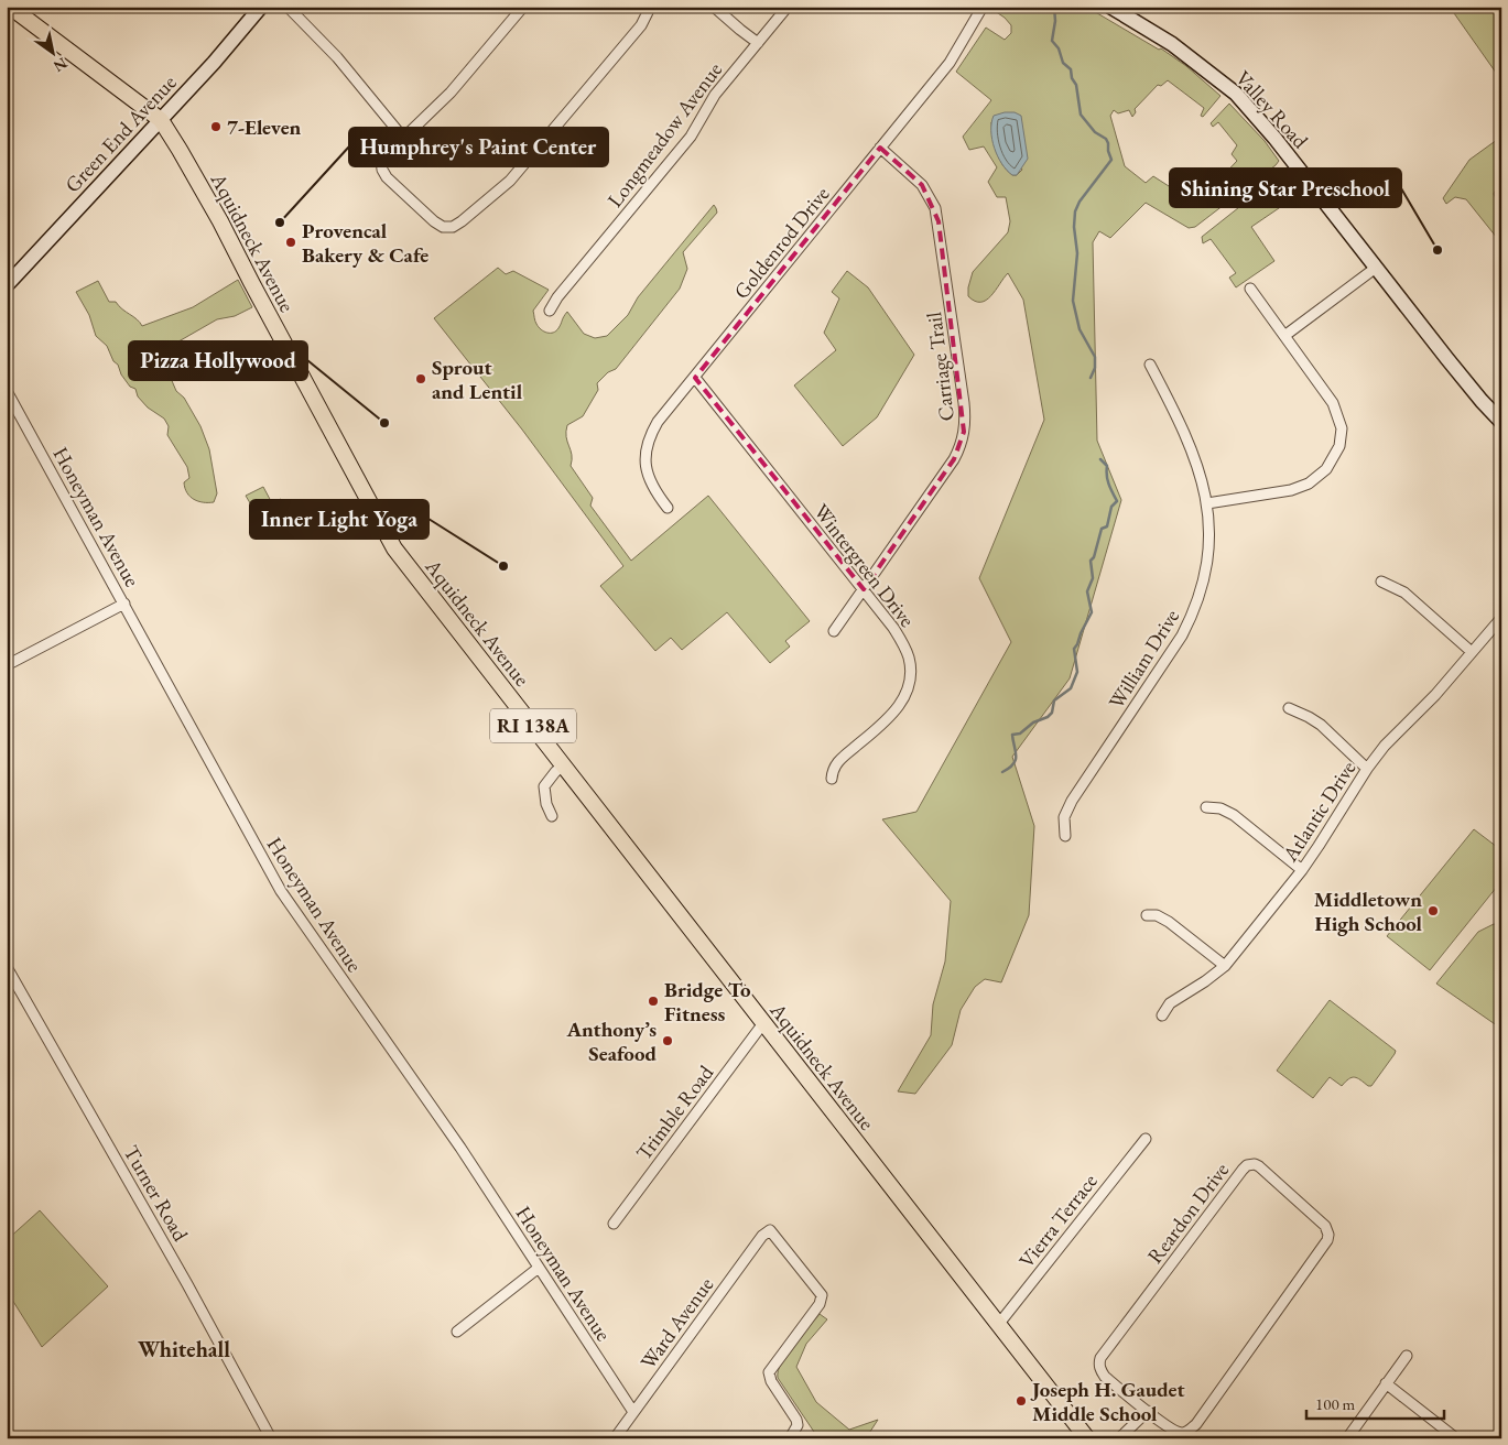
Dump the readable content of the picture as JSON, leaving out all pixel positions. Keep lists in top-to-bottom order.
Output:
{
  "streets": {
    "main road": [
      "Valley Road",
      "Green End Avenue",
      "Aquidneck Avenue",
      "RI 138A"
    ],
    "street": [
      "Longmeadow Avenue",
      "Goldenrod Drive",
      "Carriage Trail",
      "Honeyman Avenue",
      "Wintergreen Drive",
      "William Drive",
      "Atlantic Drive",
      "Trimble Road",
      "Turner Road",
      "Reardon Drive",
      "Vierra Terrace",
      "Ward Avenue"
    ]
  },
  "crossings": [
    ["Green End Avenue", "Aquidneck Avenue"],
    ["Aquidneck Avenue", "Trimble Road"],
    ["Aquidneck Avenue", "Vierra Terrace"],
    ["Goldenrod Drive", "Carriage Trail"],
    ["Goldenrod Drive", "Wintergreen Drive"],
    ["Carriage Trail", "Wintergreen Drive"],
    ["Honeyman Avenue", "Ward Avenue"]
  ],
  "districts": ["Whitehall"],
  "places": [
    "7-Eleven",
    "Humphrey's Paint Center",
    "Provencal Bakery & Cafe",
    "Shining Star Preschool",
    "Sprout and Lentil",
    "Pizza Hollywood",
    "Inner Light Yoga",
    "Middletown High School",
    "Bridge To Fitness",
    "Anthony’s Seafood",
    "Joseph H. Gaudet Middle School"
  ],
  "scale_bar": "100 m",
  "north": "bottom right"
}
